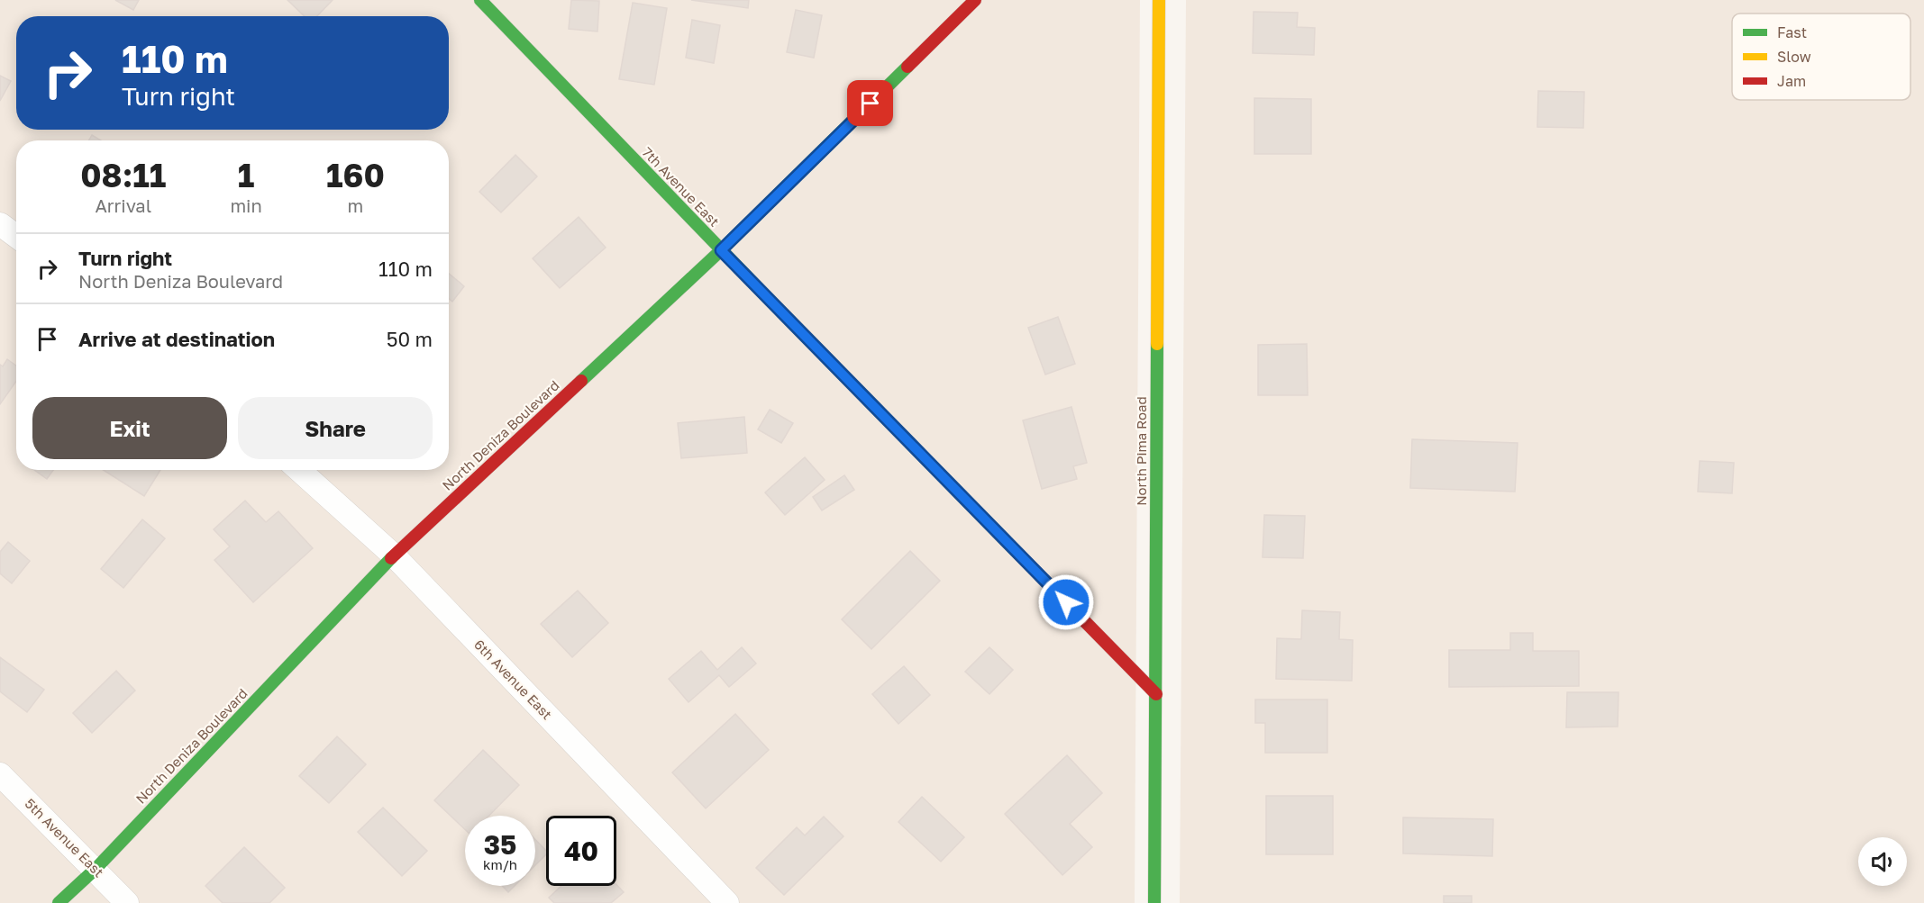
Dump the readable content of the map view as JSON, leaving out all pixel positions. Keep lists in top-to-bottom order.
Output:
{
  "streets": {
    "street": [
      "7th Avenue East",
      "North Deniza Boulevard",
      "North Pima Road",
      "6th Avenue East",
      "5th Avenue East"
    ]
  },
  "crossings": [
    ["7th Avenue East", "North Deniza Boulevard"],
    ["7th Avenue East", "North Pima Road"],
    ["North Deniza Boulevard", "6th Avenue East"],
    ["North Deniza Boulevard", "5th Avenue East"]
  ],
  "legend": ["Fast", "Slow", "Jam"],
  "page": {
    "turn": ["110 m", "Turn right"],
    "eta": [
      "08:11",
      "Arrival",
      "1",
      "min",
      "160",
      "m"
    ],
    "list": [
      {
        "name": "Turn right",
        "note": "North Deniza Boulevard",
        "value": "110 m"
      },
      {
        "name": "Arrive at destination",
        "value": "50 m"
      }
    ],
    "buttons": ["Exit", "Share"],
    "speed": "35 km/h",
    "limit": "40"
  }
}
